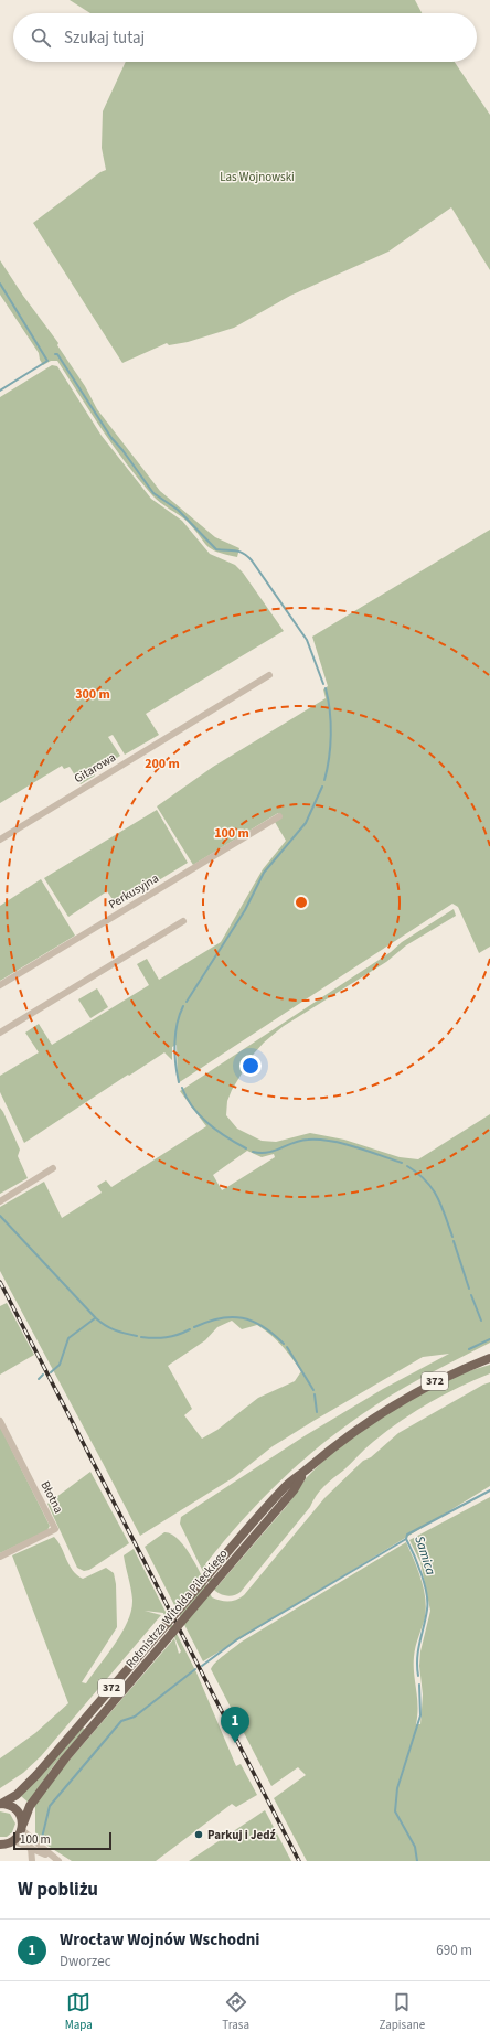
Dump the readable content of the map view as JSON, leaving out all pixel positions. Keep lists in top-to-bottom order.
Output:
{
  "streets": {
    "main road": ["372", "Rotmistrza Witolda Pileckiego"],
    "street": ["Gitarowa", "Perkusyjna", "Błotna"]
  },
  "crossings": [
    ["372", "Rotmistrza Witolda Pileckiego"]
  ],
  "water": ["Samica"],
  "parks": ["Las Wojnowski"],
  "places": ["Parkuj i Jedź"],
  "scale_bar": "100 m",
  "page": {
    "search": "Szukaj tutaj",
    "pins": "1",
    "scale": "100 m",
    "heading": "W pobliżu",
    "list": [
      {
        "mark": "1",
        "name": "Wrocław Wojnów Wschodni",
        "note": "Dworzec",
        "value": "690 m"
      }
    ],
    "nav": ["Mapa", "Trasa", "Zapisane"]
  },
  "rings": ["300 m", "200 m", "100 m"]
}
